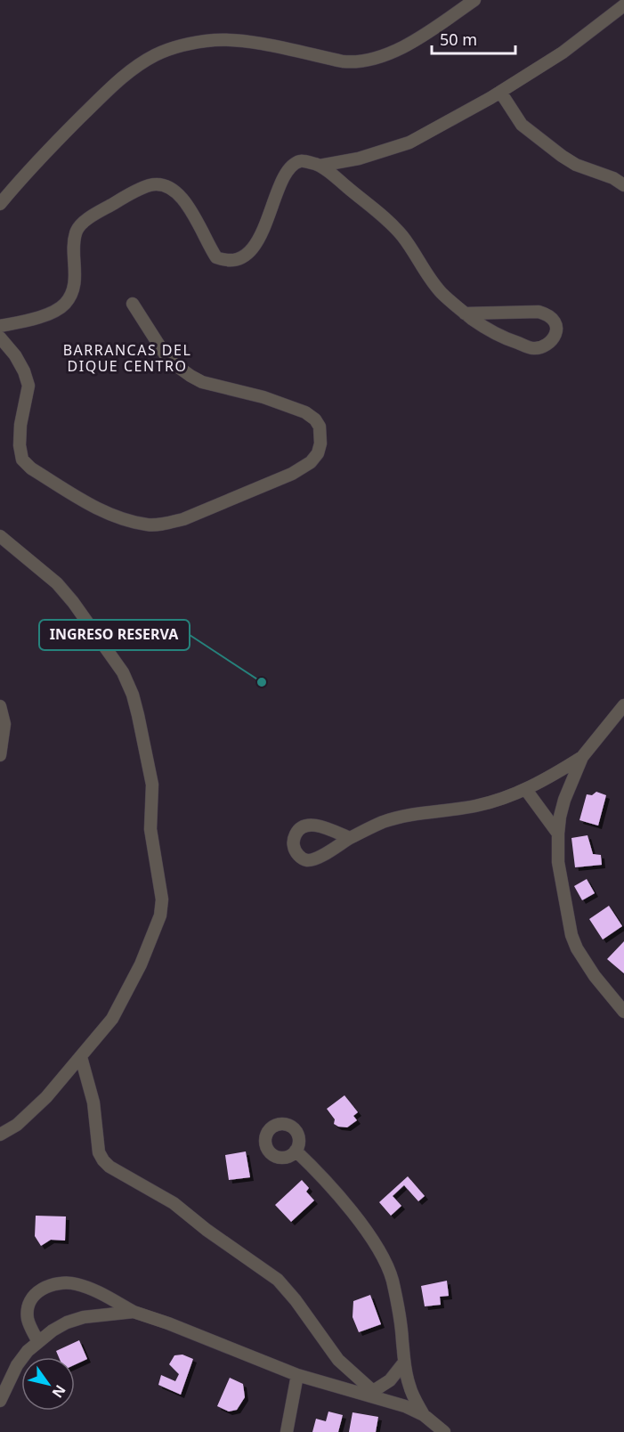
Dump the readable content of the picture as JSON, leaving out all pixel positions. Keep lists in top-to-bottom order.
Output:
{
  "districts": ["BARRANCAS DEL DIQUE CENTRO"],
  "places": ["INGRESO RESERVA"],
  "scale_bar": "50 m",
  "north": "bottom right"
}
